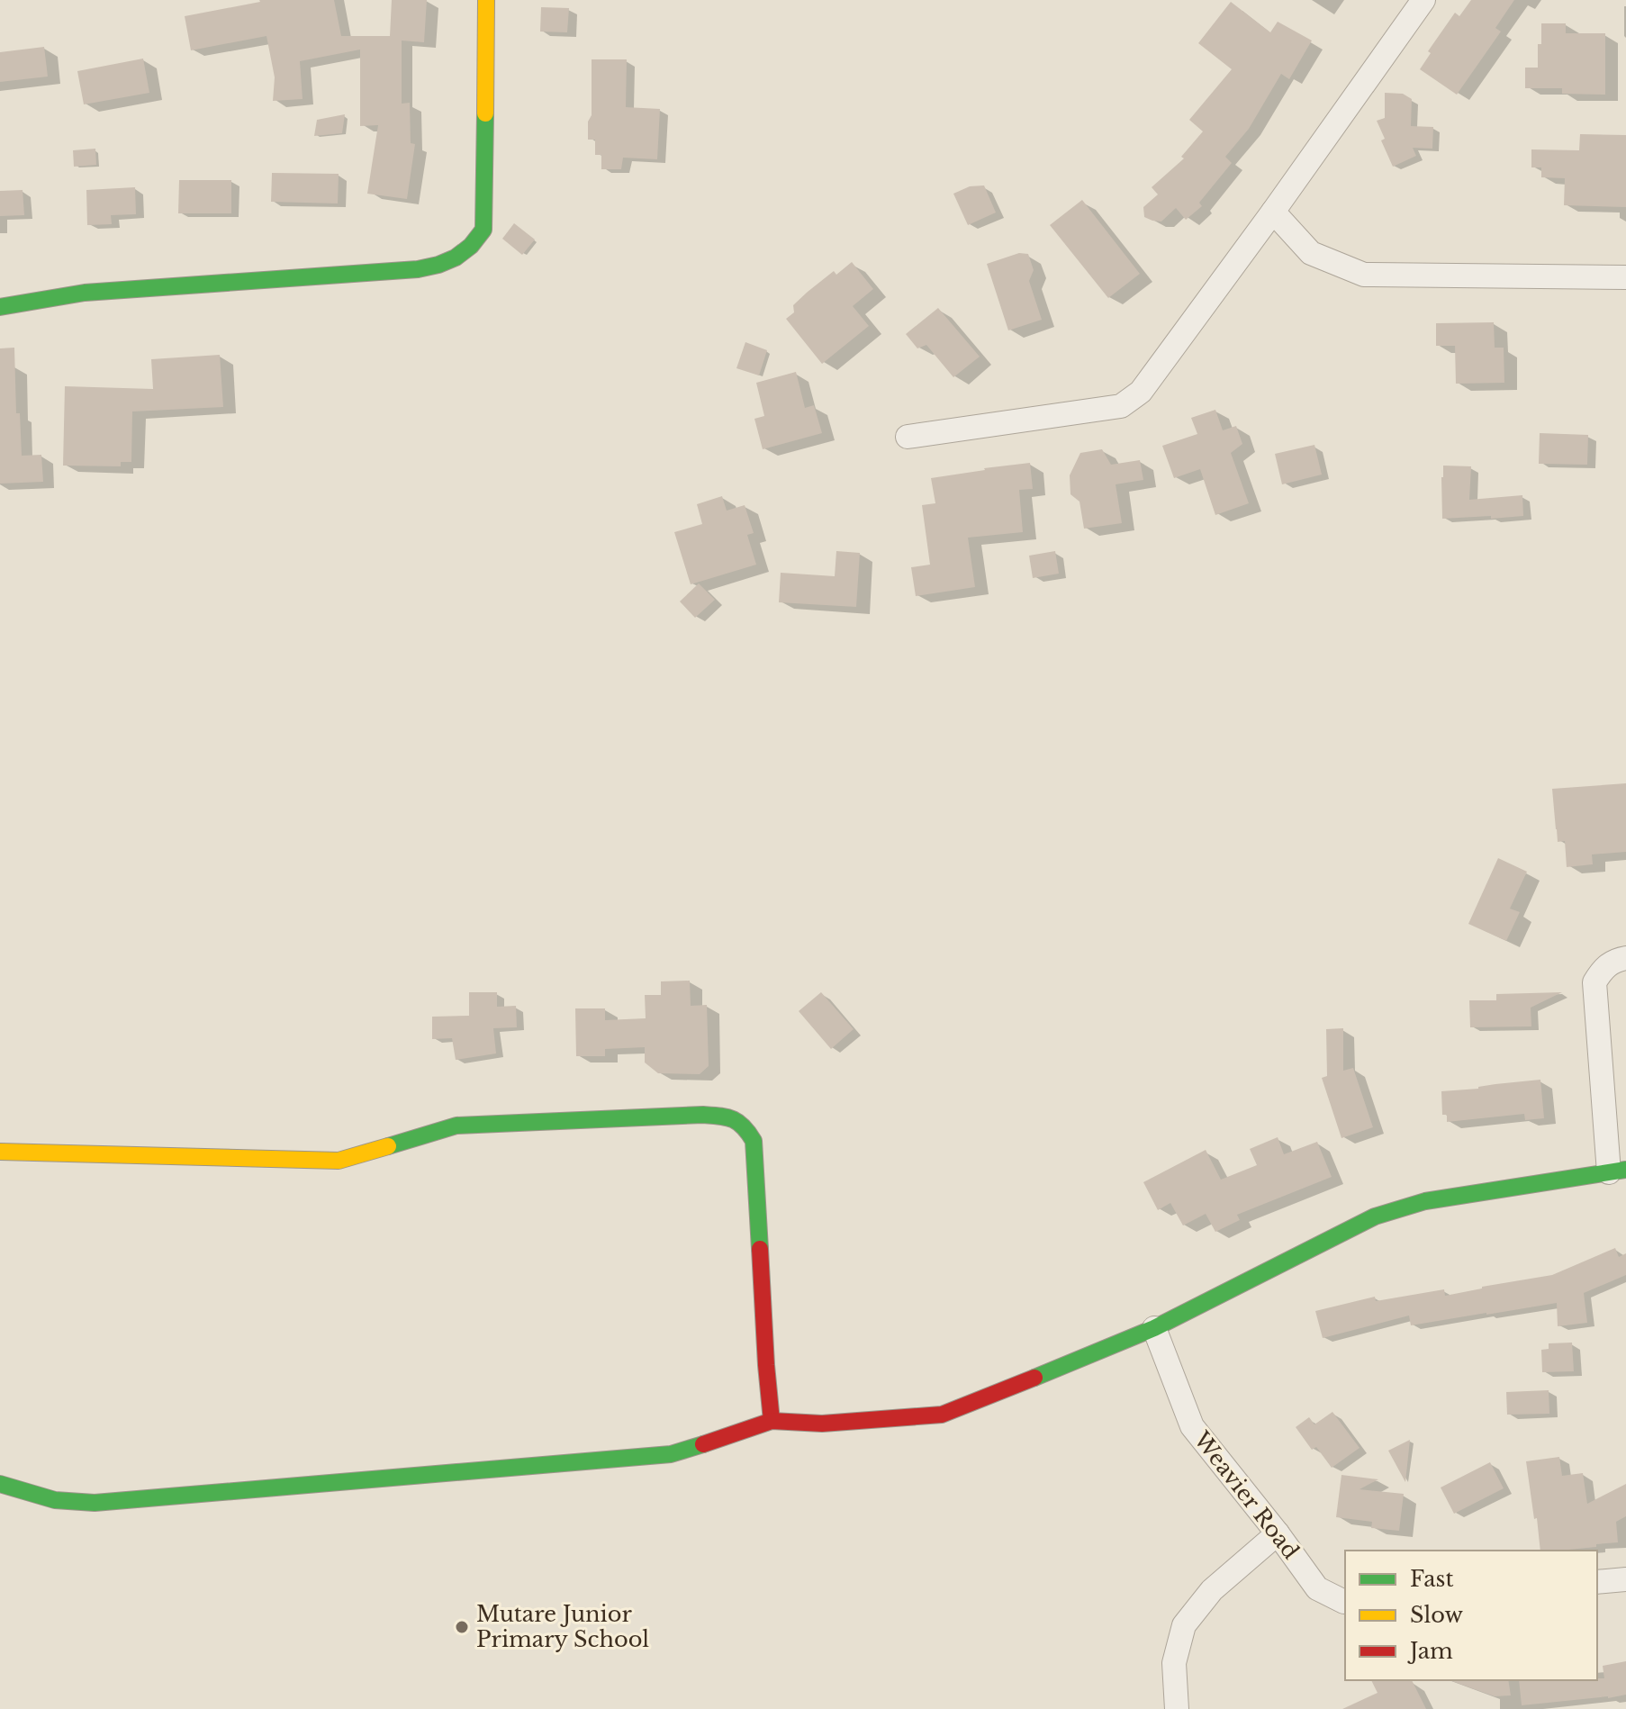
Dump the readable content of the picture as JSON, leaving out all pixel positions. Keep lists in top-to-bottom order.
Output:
{
  "streets": {
    "street": ["Weavier Road"]
  },
  "places": ["Mutare Junior Primary School"],
  "legend": ["Fast", "Slow", "Jam"]
}
